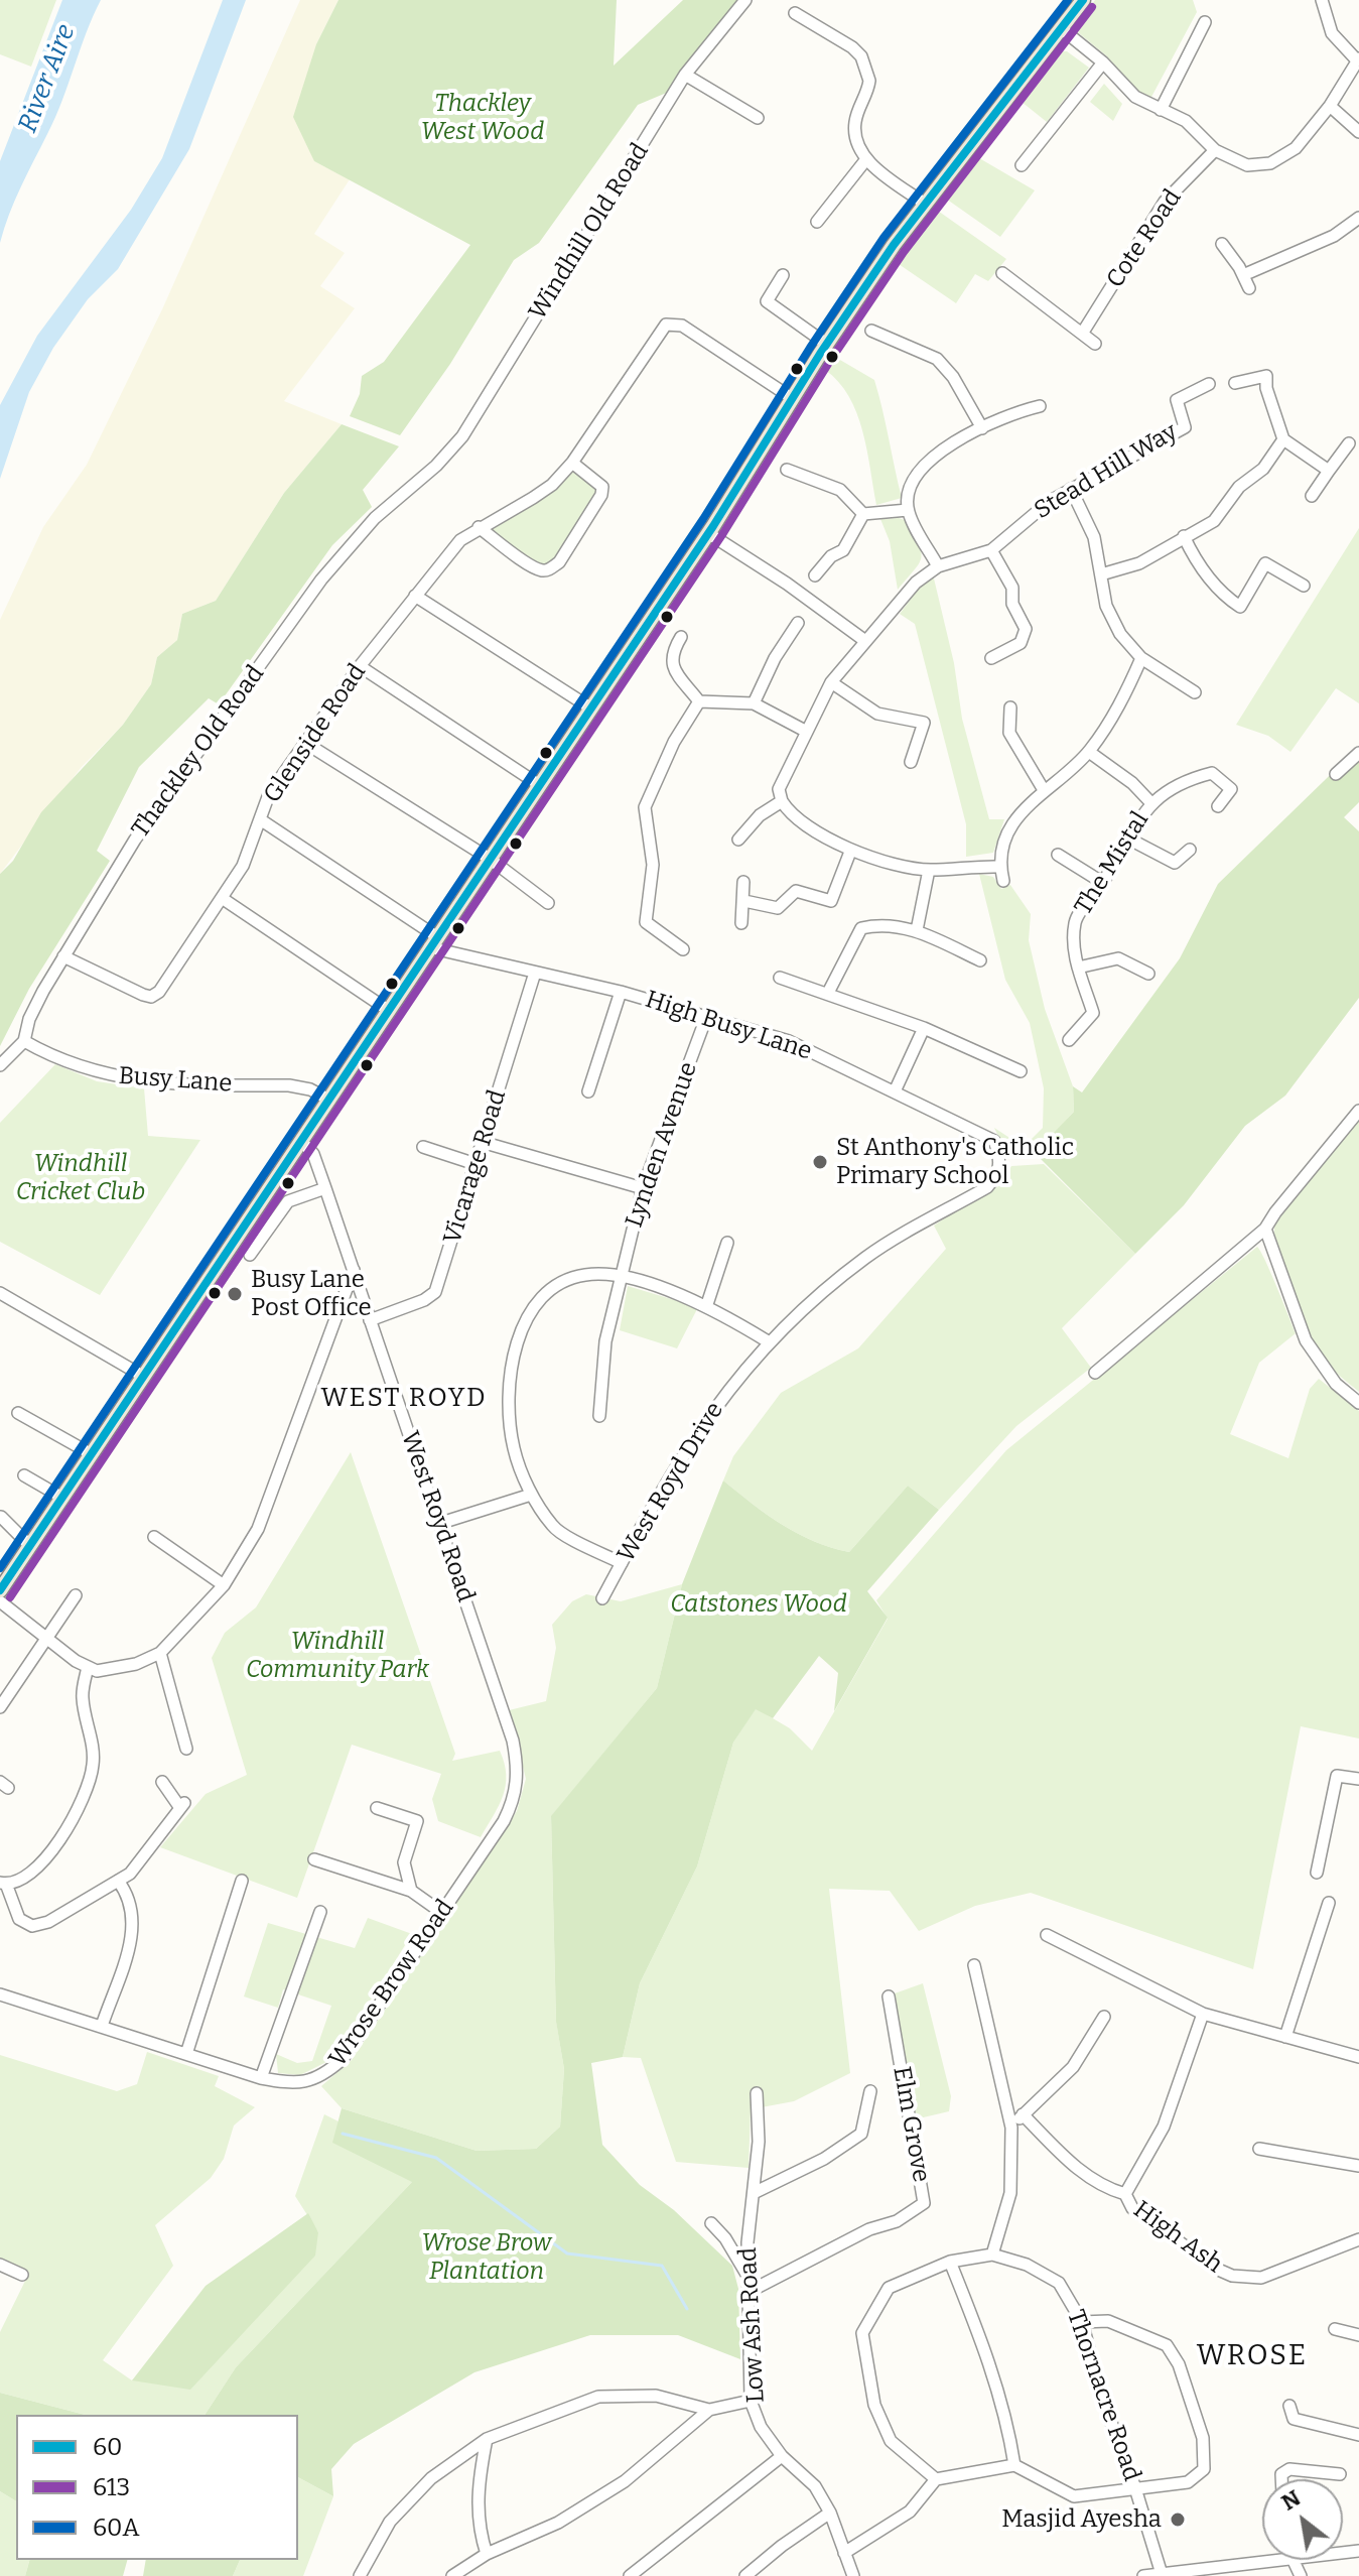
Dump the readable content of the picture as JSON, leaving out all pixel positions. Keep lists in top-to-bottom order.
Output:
{
  "streets": {
    "street": [
      "Windhill Old Road",
      "Cote Road",
      "Stead Hill Way",
      "Glenside Road",
      "Thackley Old Road",
      "The Mistal",
      "High Busy Lane",
      "Busy Lane",
      "Lynden Avenue",
      "Vicarage Road",
      "West Royd Drive",
      "West Royd Road",
      "Wrose Brow Road",
      "Elm Grove",
      "High Ash",
      "Low Ash Road",
      "Thornacre Road"
    ]
  },
  "crossings": [
    ["Windhill Old Road", "Thackley Old Road"],
    ["Glenside Road", "Thackley Old Road"],
    ["Thackley Old Road", "Busy Lane"],
    ["High Busy Lane", "Lynden Avenue"],
    ["High Busy Lane", "Vicarage Road"],
    ["High Busy Lane", "West Royd Drive"],
    ["Vicarage Road", "West Royd Road"],
    ["West Royd Road", "Wrose Brow Road"],
    ["Elm Grove", "Low Ash Road"]
  ],
  "districts": ["WEST ROYD", "WROSE"],
  "water": ["River Aire"],
  "parks": [
    "Thackley West Wood",
    "Windhill Cricket Club",
    "Catstones Wood",
    "Windhill Community Park",
    "Wrose Brow Plantation"
  ],
  "places": ["St Anthony's Catholic Primary School", "Busy Lane Post Office", "Masjid Ayesha"],
  "lines": ["transit line 60", "transit line 60A", "transit line 613"],
  "legend": ["60", "613", "60A"],
  "north": "top left"
}
